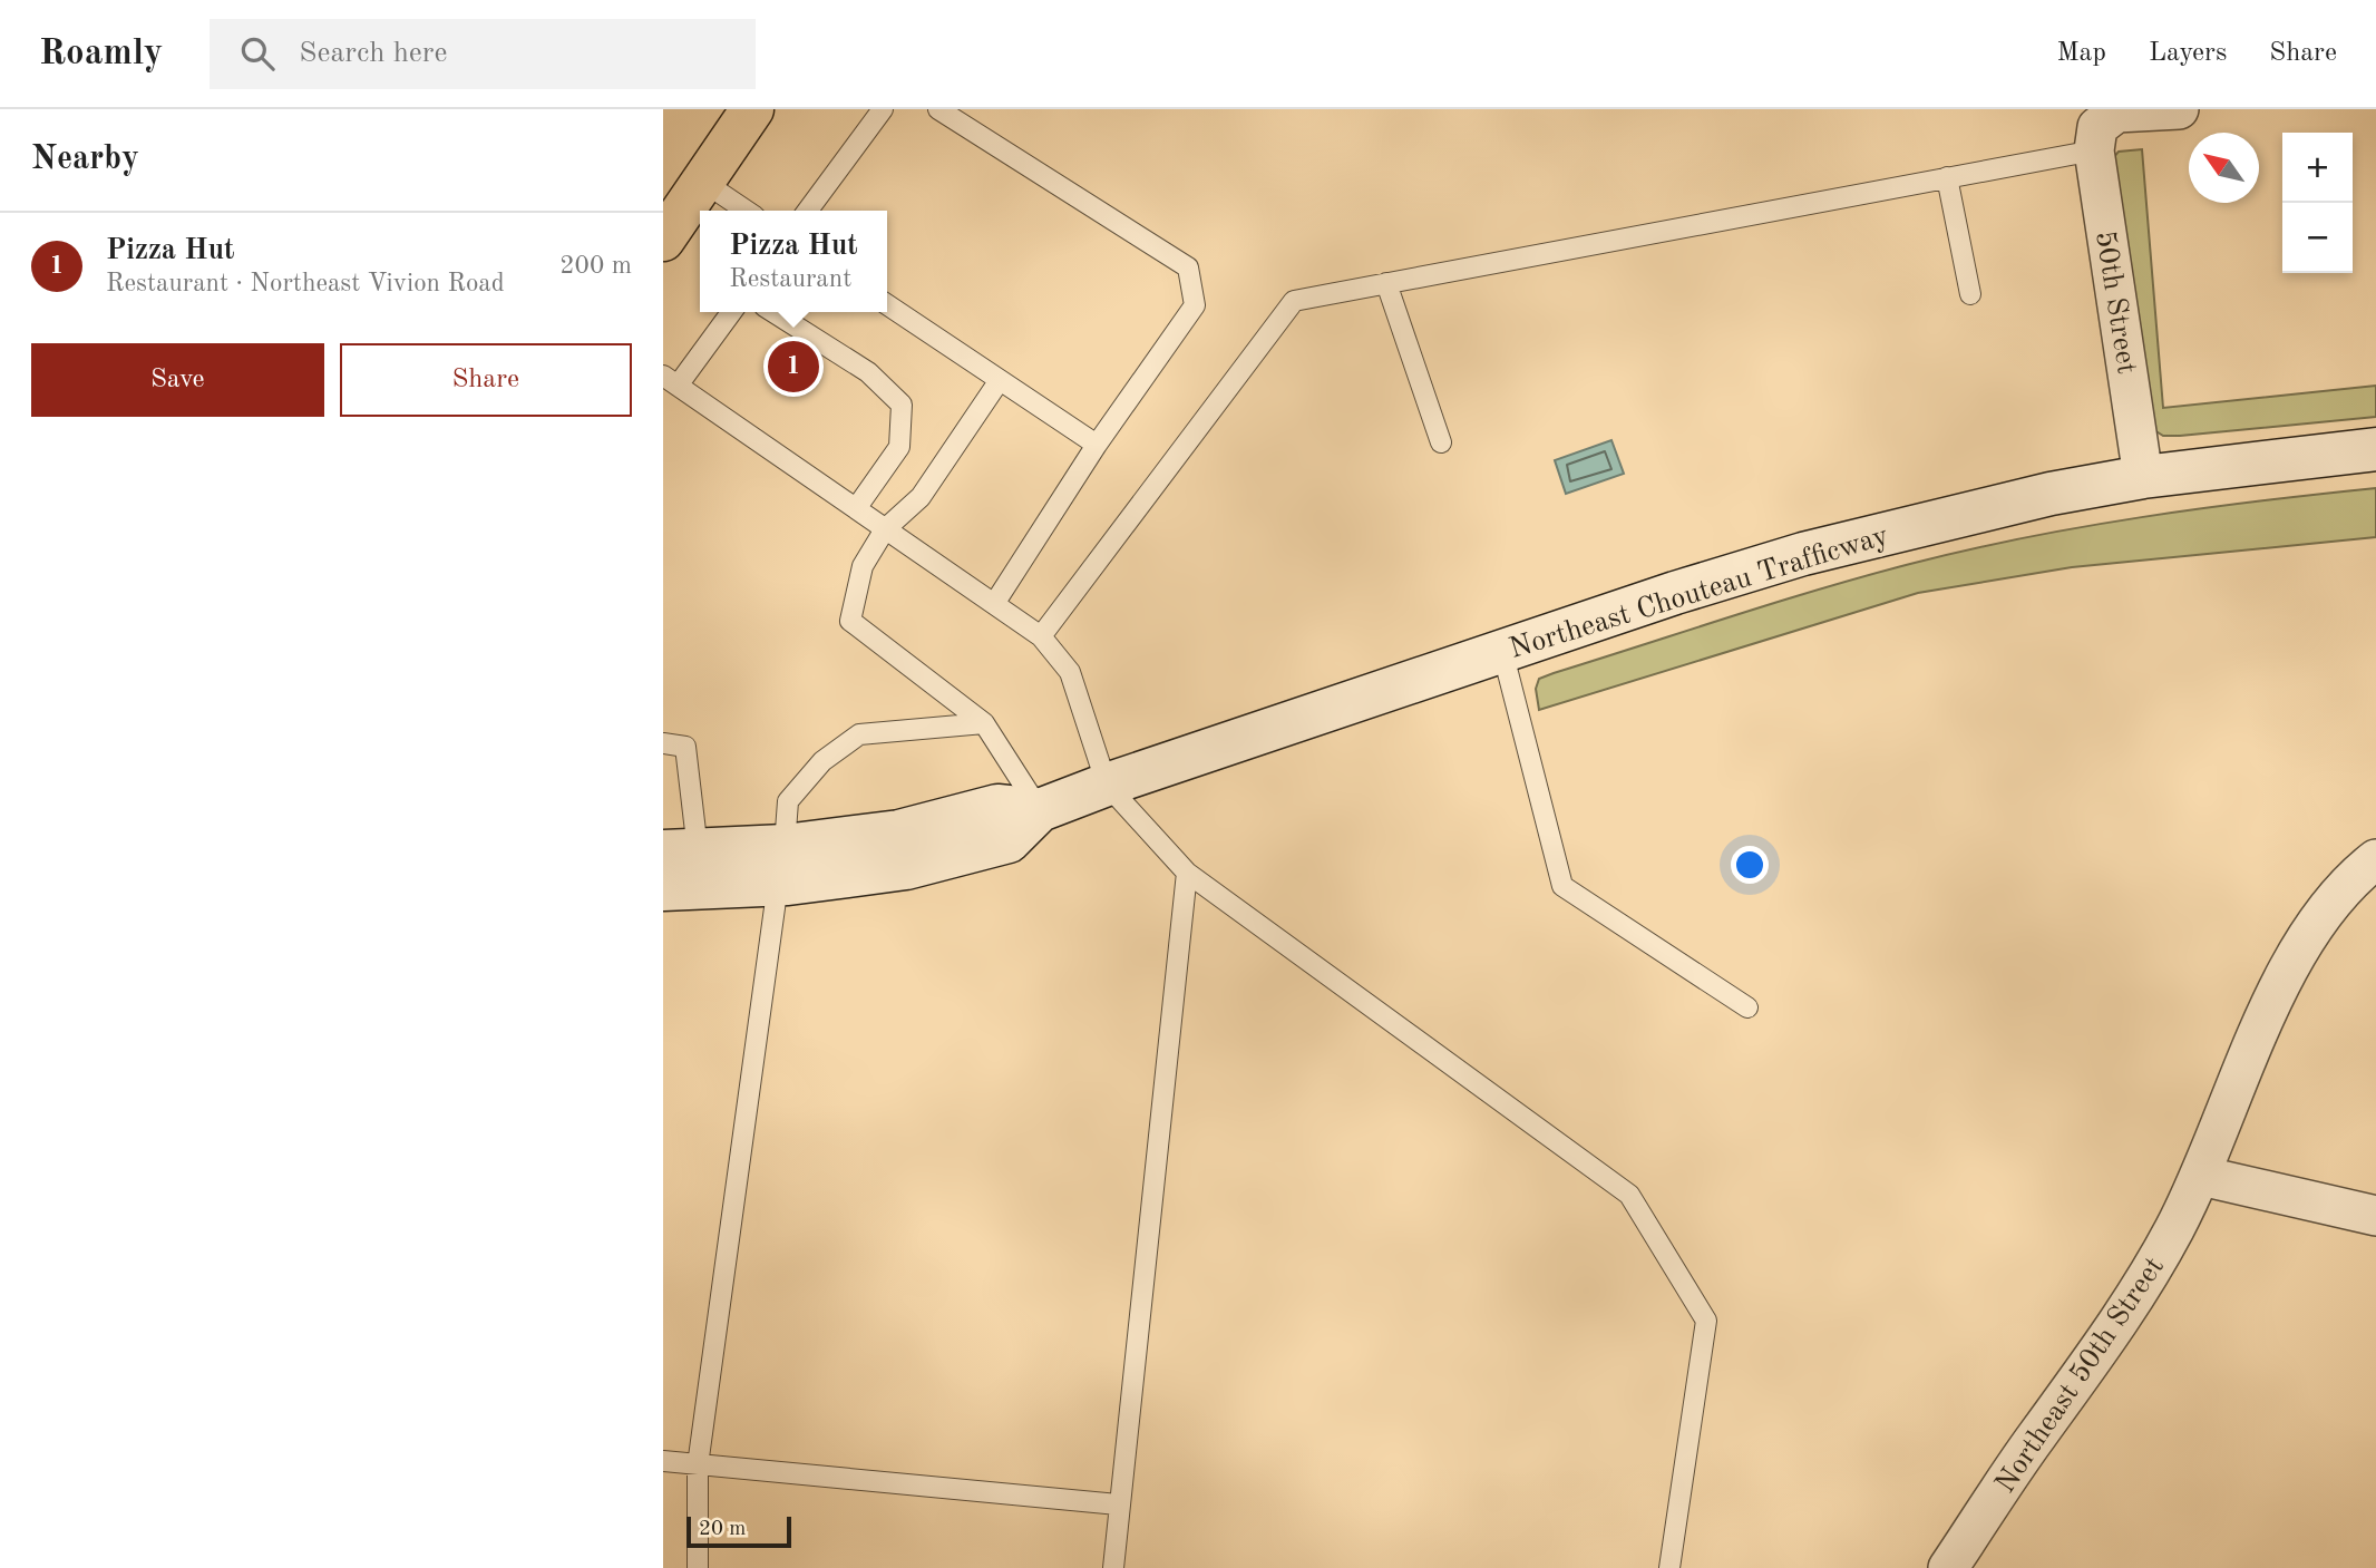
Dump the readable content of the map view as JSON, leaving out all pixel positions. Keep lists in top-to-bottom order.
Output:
{
  "streets": {
    "main road": ["Northeast Chouteau Trafficway"],
    "street": ["50th Street", "Northeast 50th Street"]
  },
  "crossings": [
    ["50th Street", "Northeast Chouteau Trafficway"]
  ],
  "scale_bar": "20 m",
  "north": "top left",
  "page": {
    "header": "Roamly",
    "search": "Search here",
    "nav": ["Map", "Layers", "Share"],
    "heading": "Nearby",
    "map_buttons": ["+", "−"],
    "list": [
      {
        "mark": "1",
        "name": "Pizza Hut",
        "note": "Restaurant · Northeast Vivion Road",
        "value": "200 m"
      }
    ],
    "popup": ["Pizza Hut", "Restaurant"],
    "buttons": ["Save", "Share"],
    "pins": "1",
    "scale": "20 m"
  }
}
